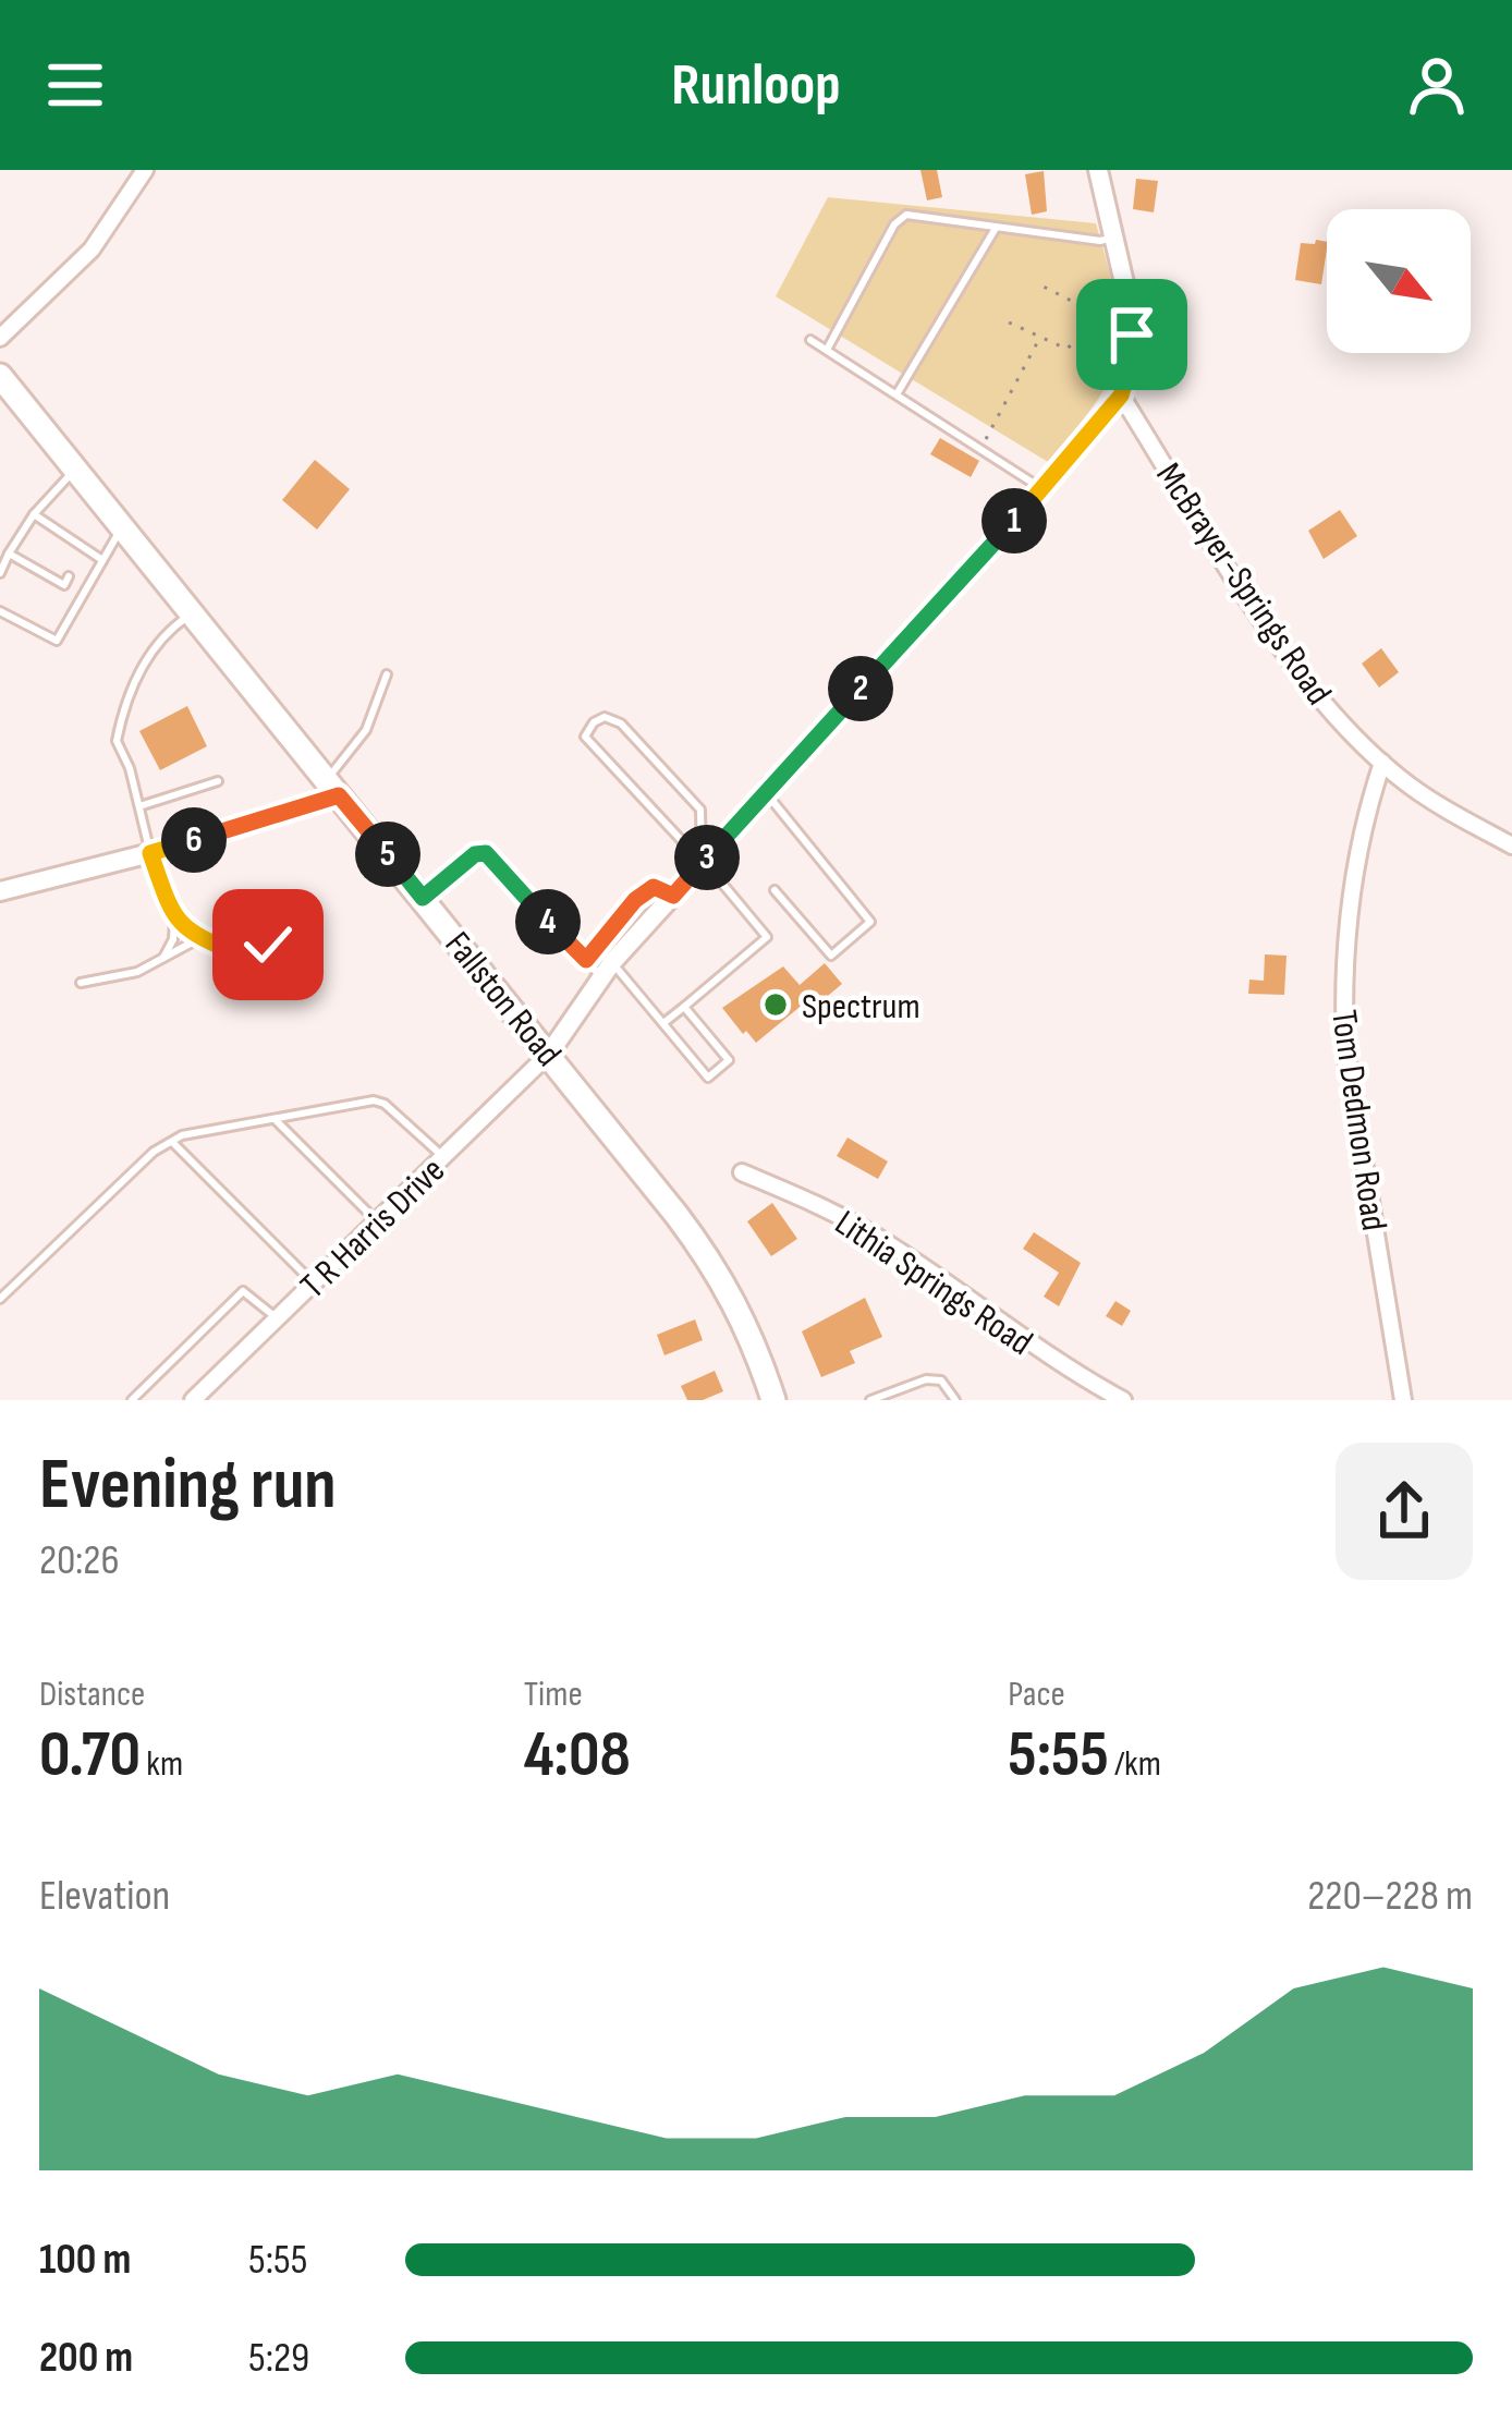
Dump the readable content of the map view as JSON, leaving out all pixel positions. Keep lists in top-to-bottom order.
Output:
{
  "streets": {
    "main road": ["Fallston Road"],
    "street": [
      "McBrayer-Springs Road",
      "Tom Dedmon Road",
      "T R Harris Drive",
      "Lithia Springs Road"
    ]
  },
  "crossings": [
    ["McBrayer-Springs Road", "Tom Dedmon Road"],
    ["Fallston Road", "T R Harris Drive"]
  ],
  "places": ["Spectrum"],
  "north": "bottom right",
  "page": {
    "header": "Runloop",
    "pins": [
      "1",
      "2",
      "6",
      "5",
      "3",
      "4"
    ],
    "heading": ["Evening run", "20:26"],
    "stats": [
      ["Distance", "0.70 km"],
      ["Time", "4:08"],
      ["Pace", "5:55 /km"]
    ],
    "chart": ["Elevation", "220–228 m"],
    "list": [
      {
        "name": "100 m",
        "note": "5:55"
      },
      {
        "name": "200 m",
        "note": "5:29"
      }
    ]
  }
}
